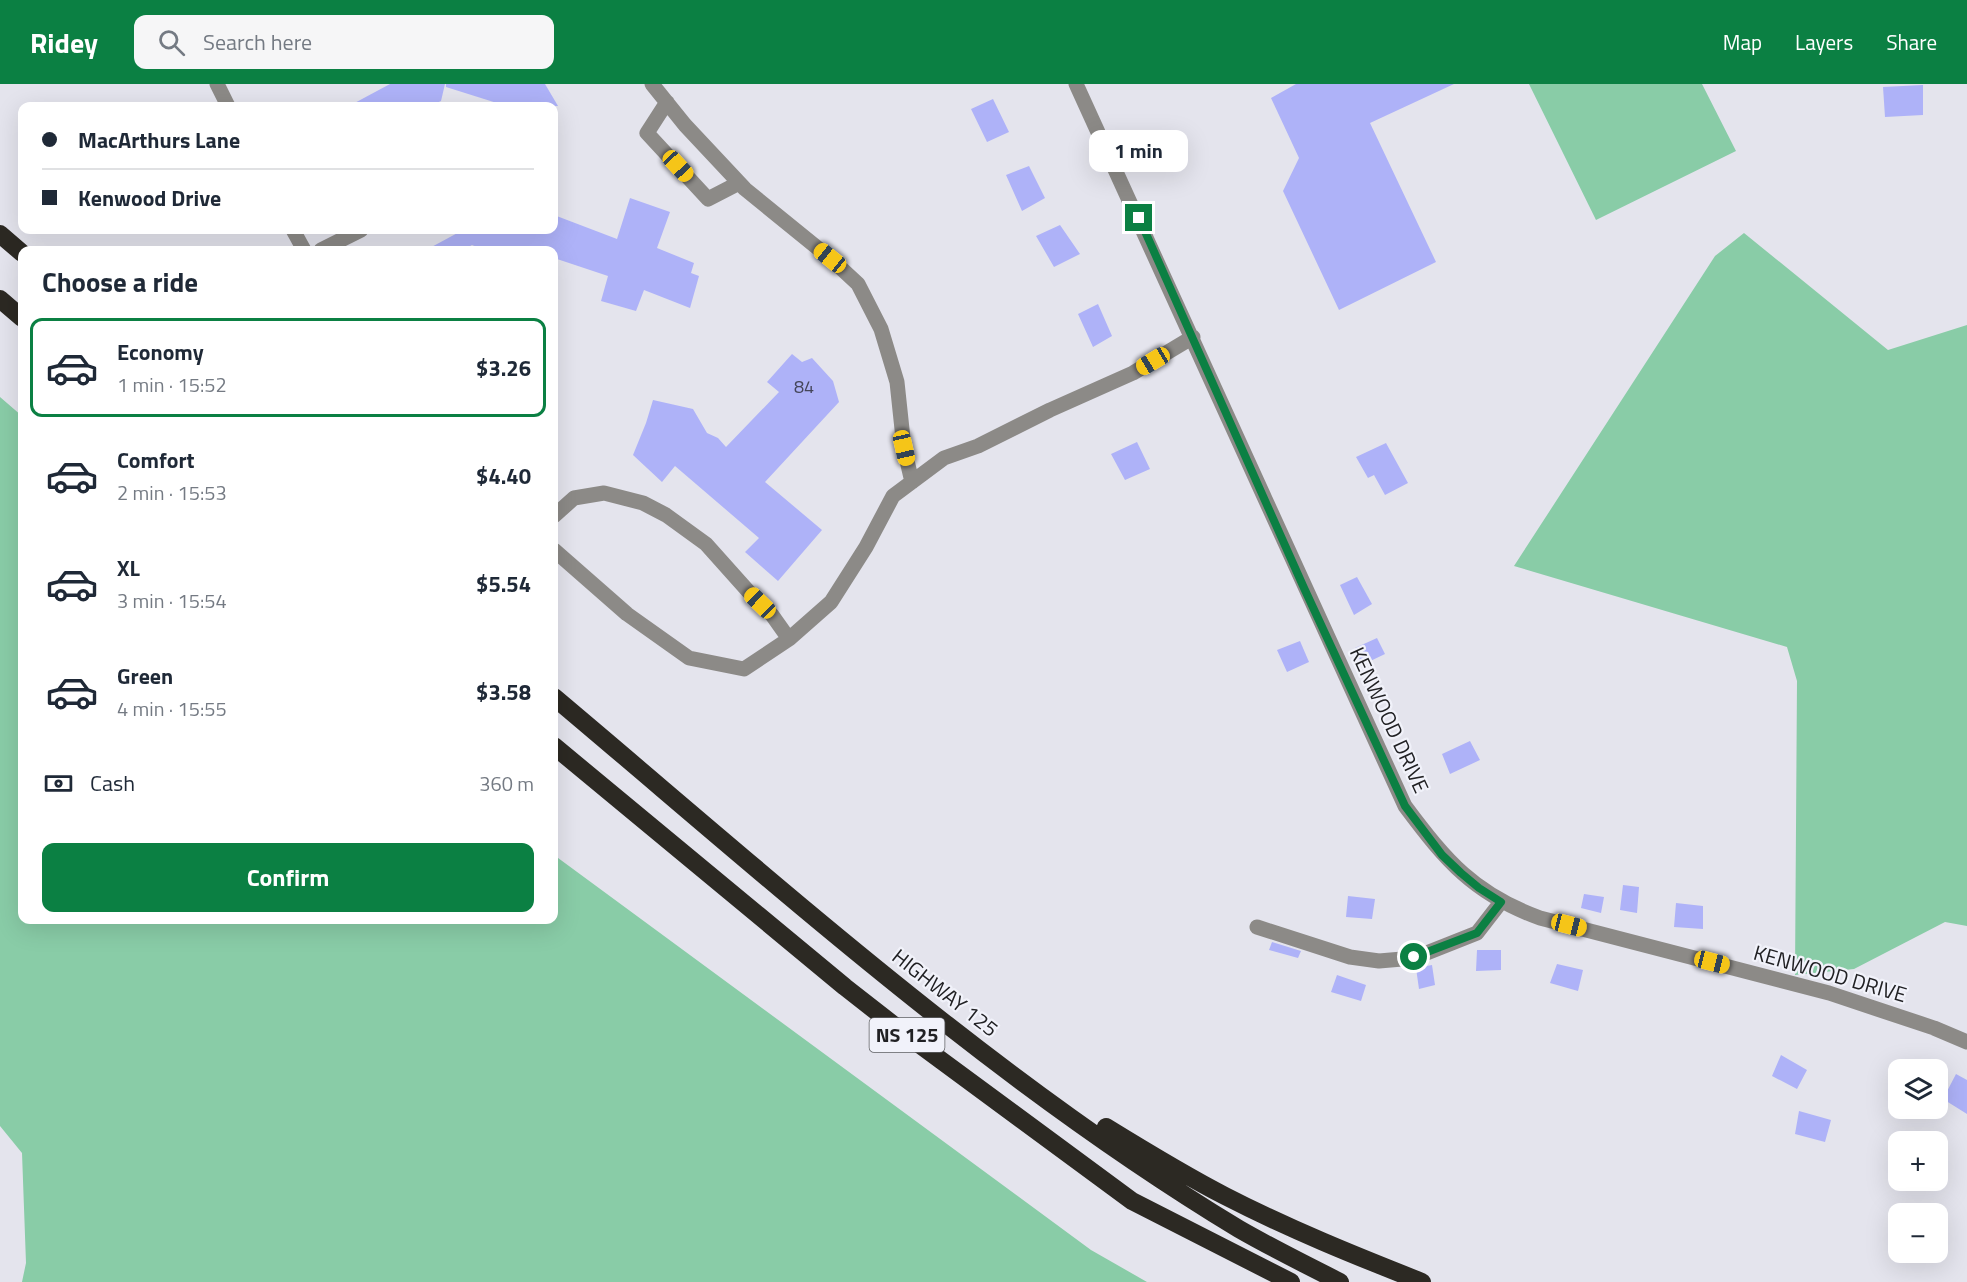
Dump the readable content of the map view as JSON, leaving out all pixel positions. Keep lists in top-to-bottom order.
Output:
{
  "streets": {
    "highway": ["HIGHWAY 125", "NS 125"],
    "street": ["KENWOOD DRIVE"]
  },
  "house_numbers": ["84"],
  "page": {
    "header": "Ridey",
    "search": "Search here",
    "nav": ["Map", "Layers", "Share"],
    "banner": ["MacArthurs Lane", "Kenwood Drive"],
    "bubble": "1 min",
    "heading": "Choose a ride",
    "list": [
      {
        "name": "Economy",
        "note": "1 min · 15:52",
        "value": "$3.26"
      },
      {
        "name": "Comfort",
        "note": "2 min · 15:53",
        "value": "$4.40"
      },
      {
        "name": "XL",
        "note": "3 min · 15:54",
        "value": "$5.54"
      },
      {
        "name": "Green",
        "note": "4 min · 15:55",
        "value": "$3.58"
      }
    ],
    "pay": ["Cash", "360 m"],
    "buttons": "Confirm",
    "map_buttons": ["+", "−"]
  }
}
